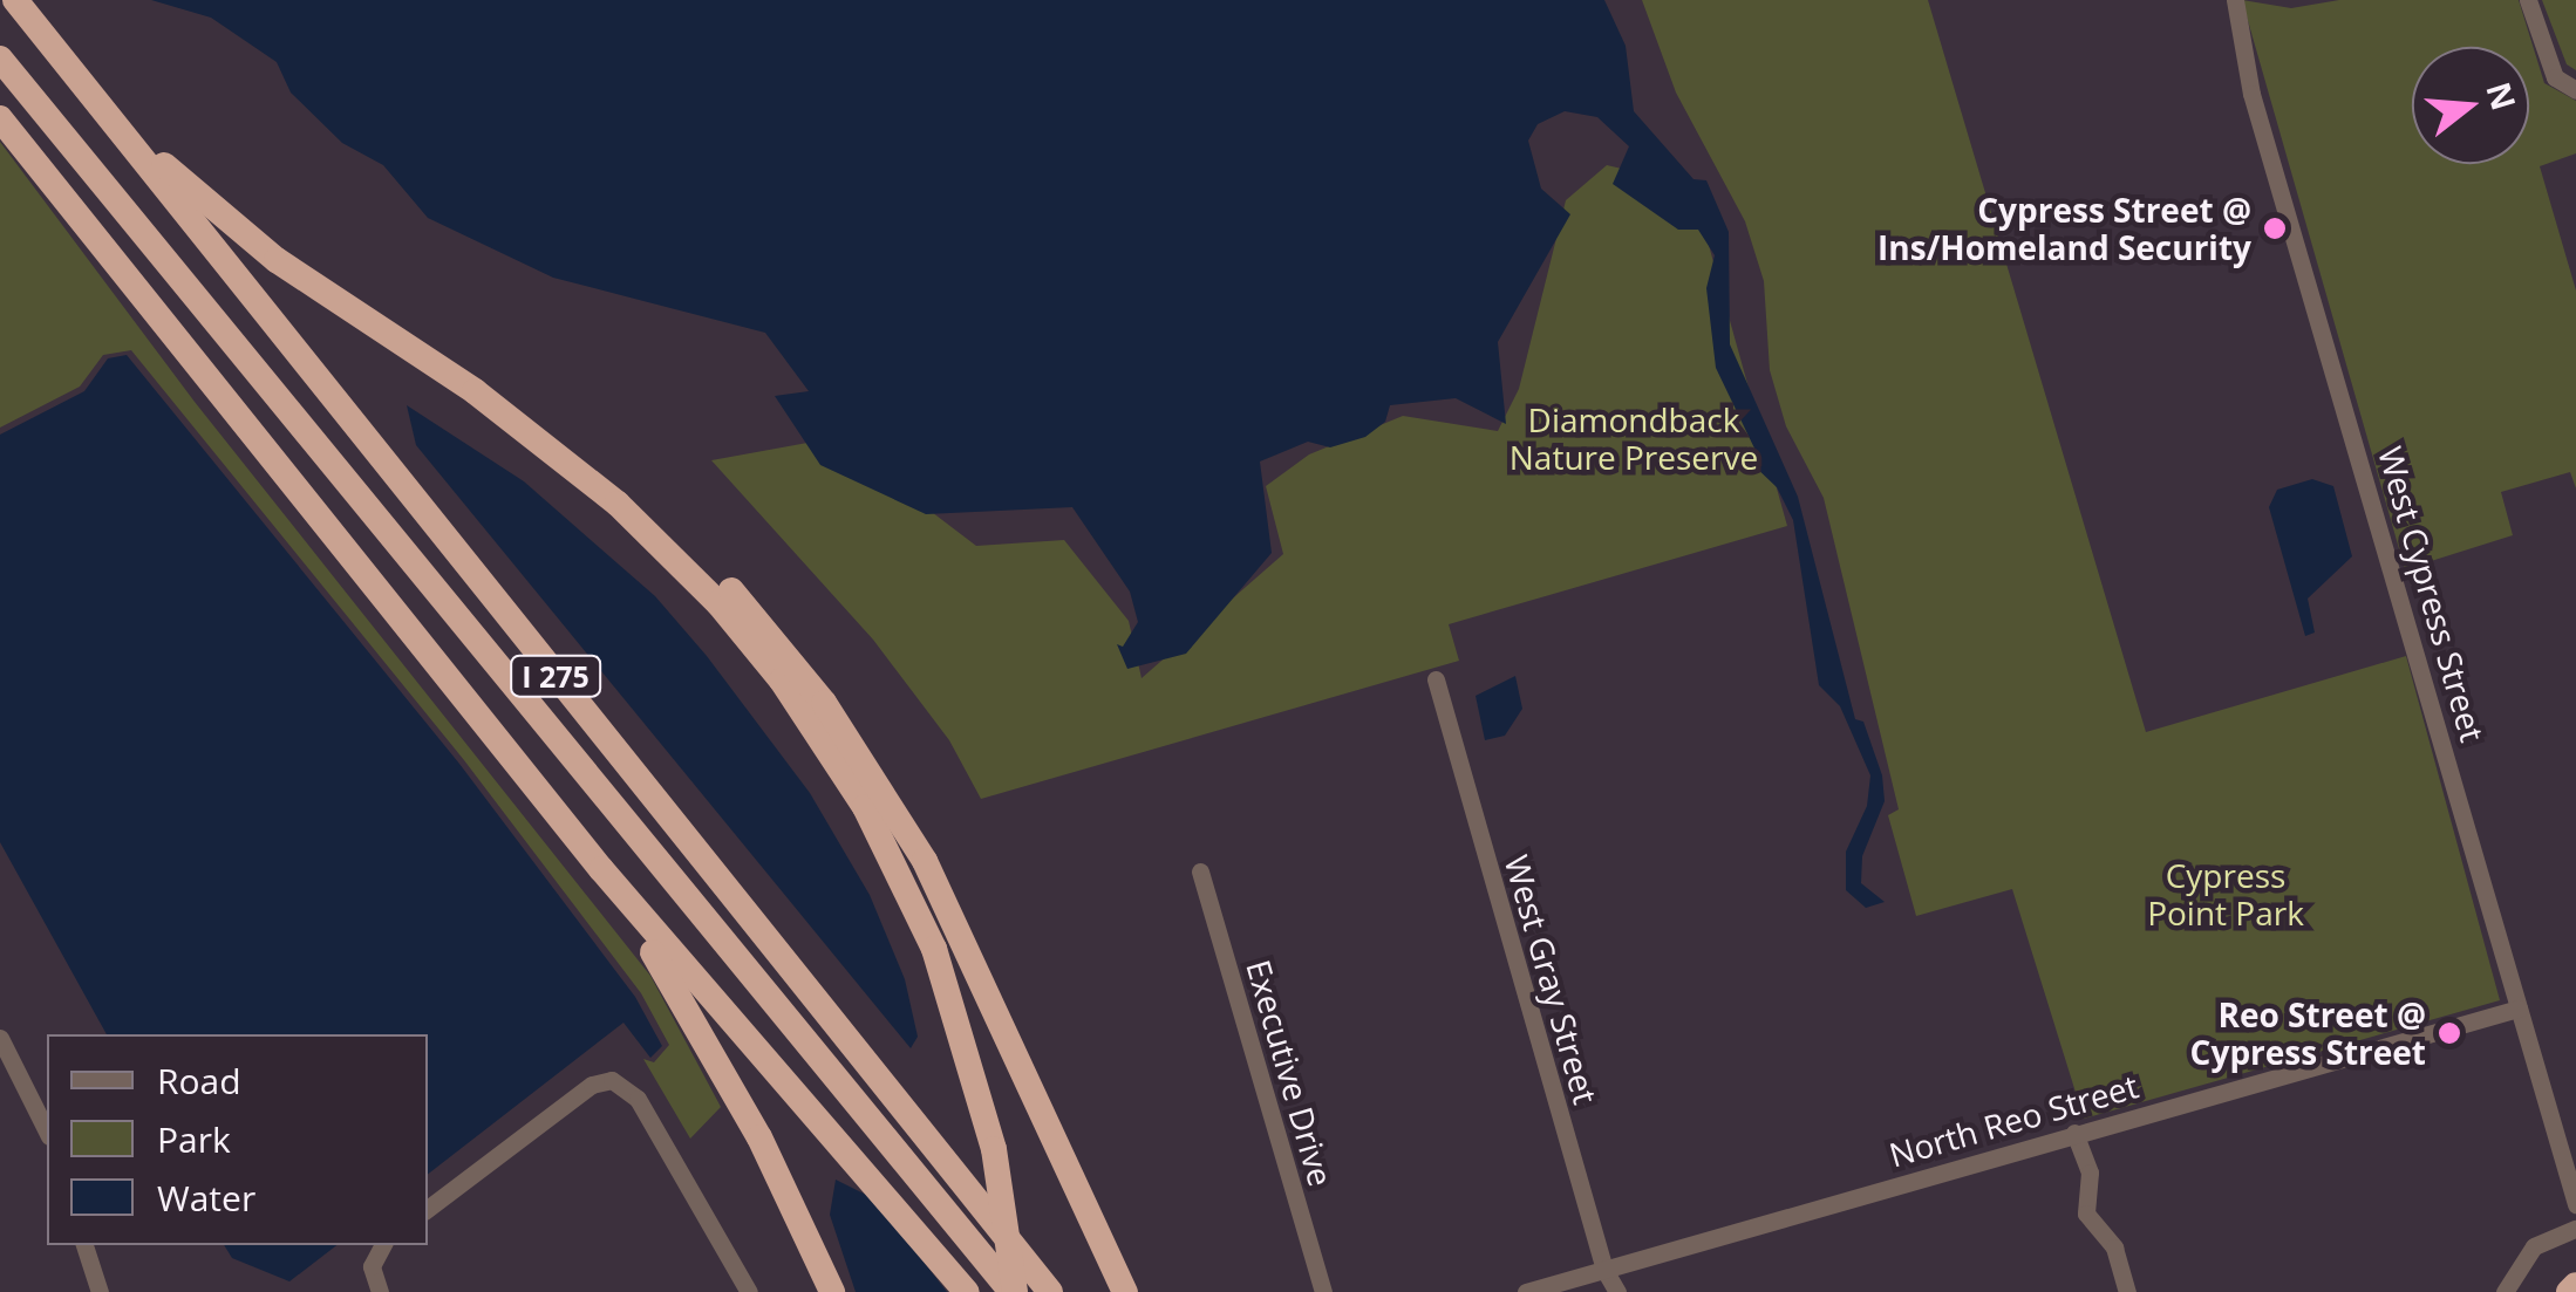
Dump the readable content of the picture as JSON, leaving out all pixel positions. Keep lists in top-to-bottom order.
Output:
{
  "streets": {
    "highway": ["I 275"],
    "street": [
      "West Cypress Street",
      "West Gray Street",
      "Executive Drive",
      "North Reo Street"
    ]
  },
  "crossings": [
    ["West Cypress Street", "North Reo Street"],
    ["West Gray Street", "North Reo Street"]
  ],
  "parks": ["Diamondback Nature Preserve", "Cypress Point Park"],
  "places": ["Cypress Street @ Ins/Homeland Security", "Reo Street @ Cypress Street"],
  "legend": ["Road", "Park", "Water"],
  "north": "right"
}
